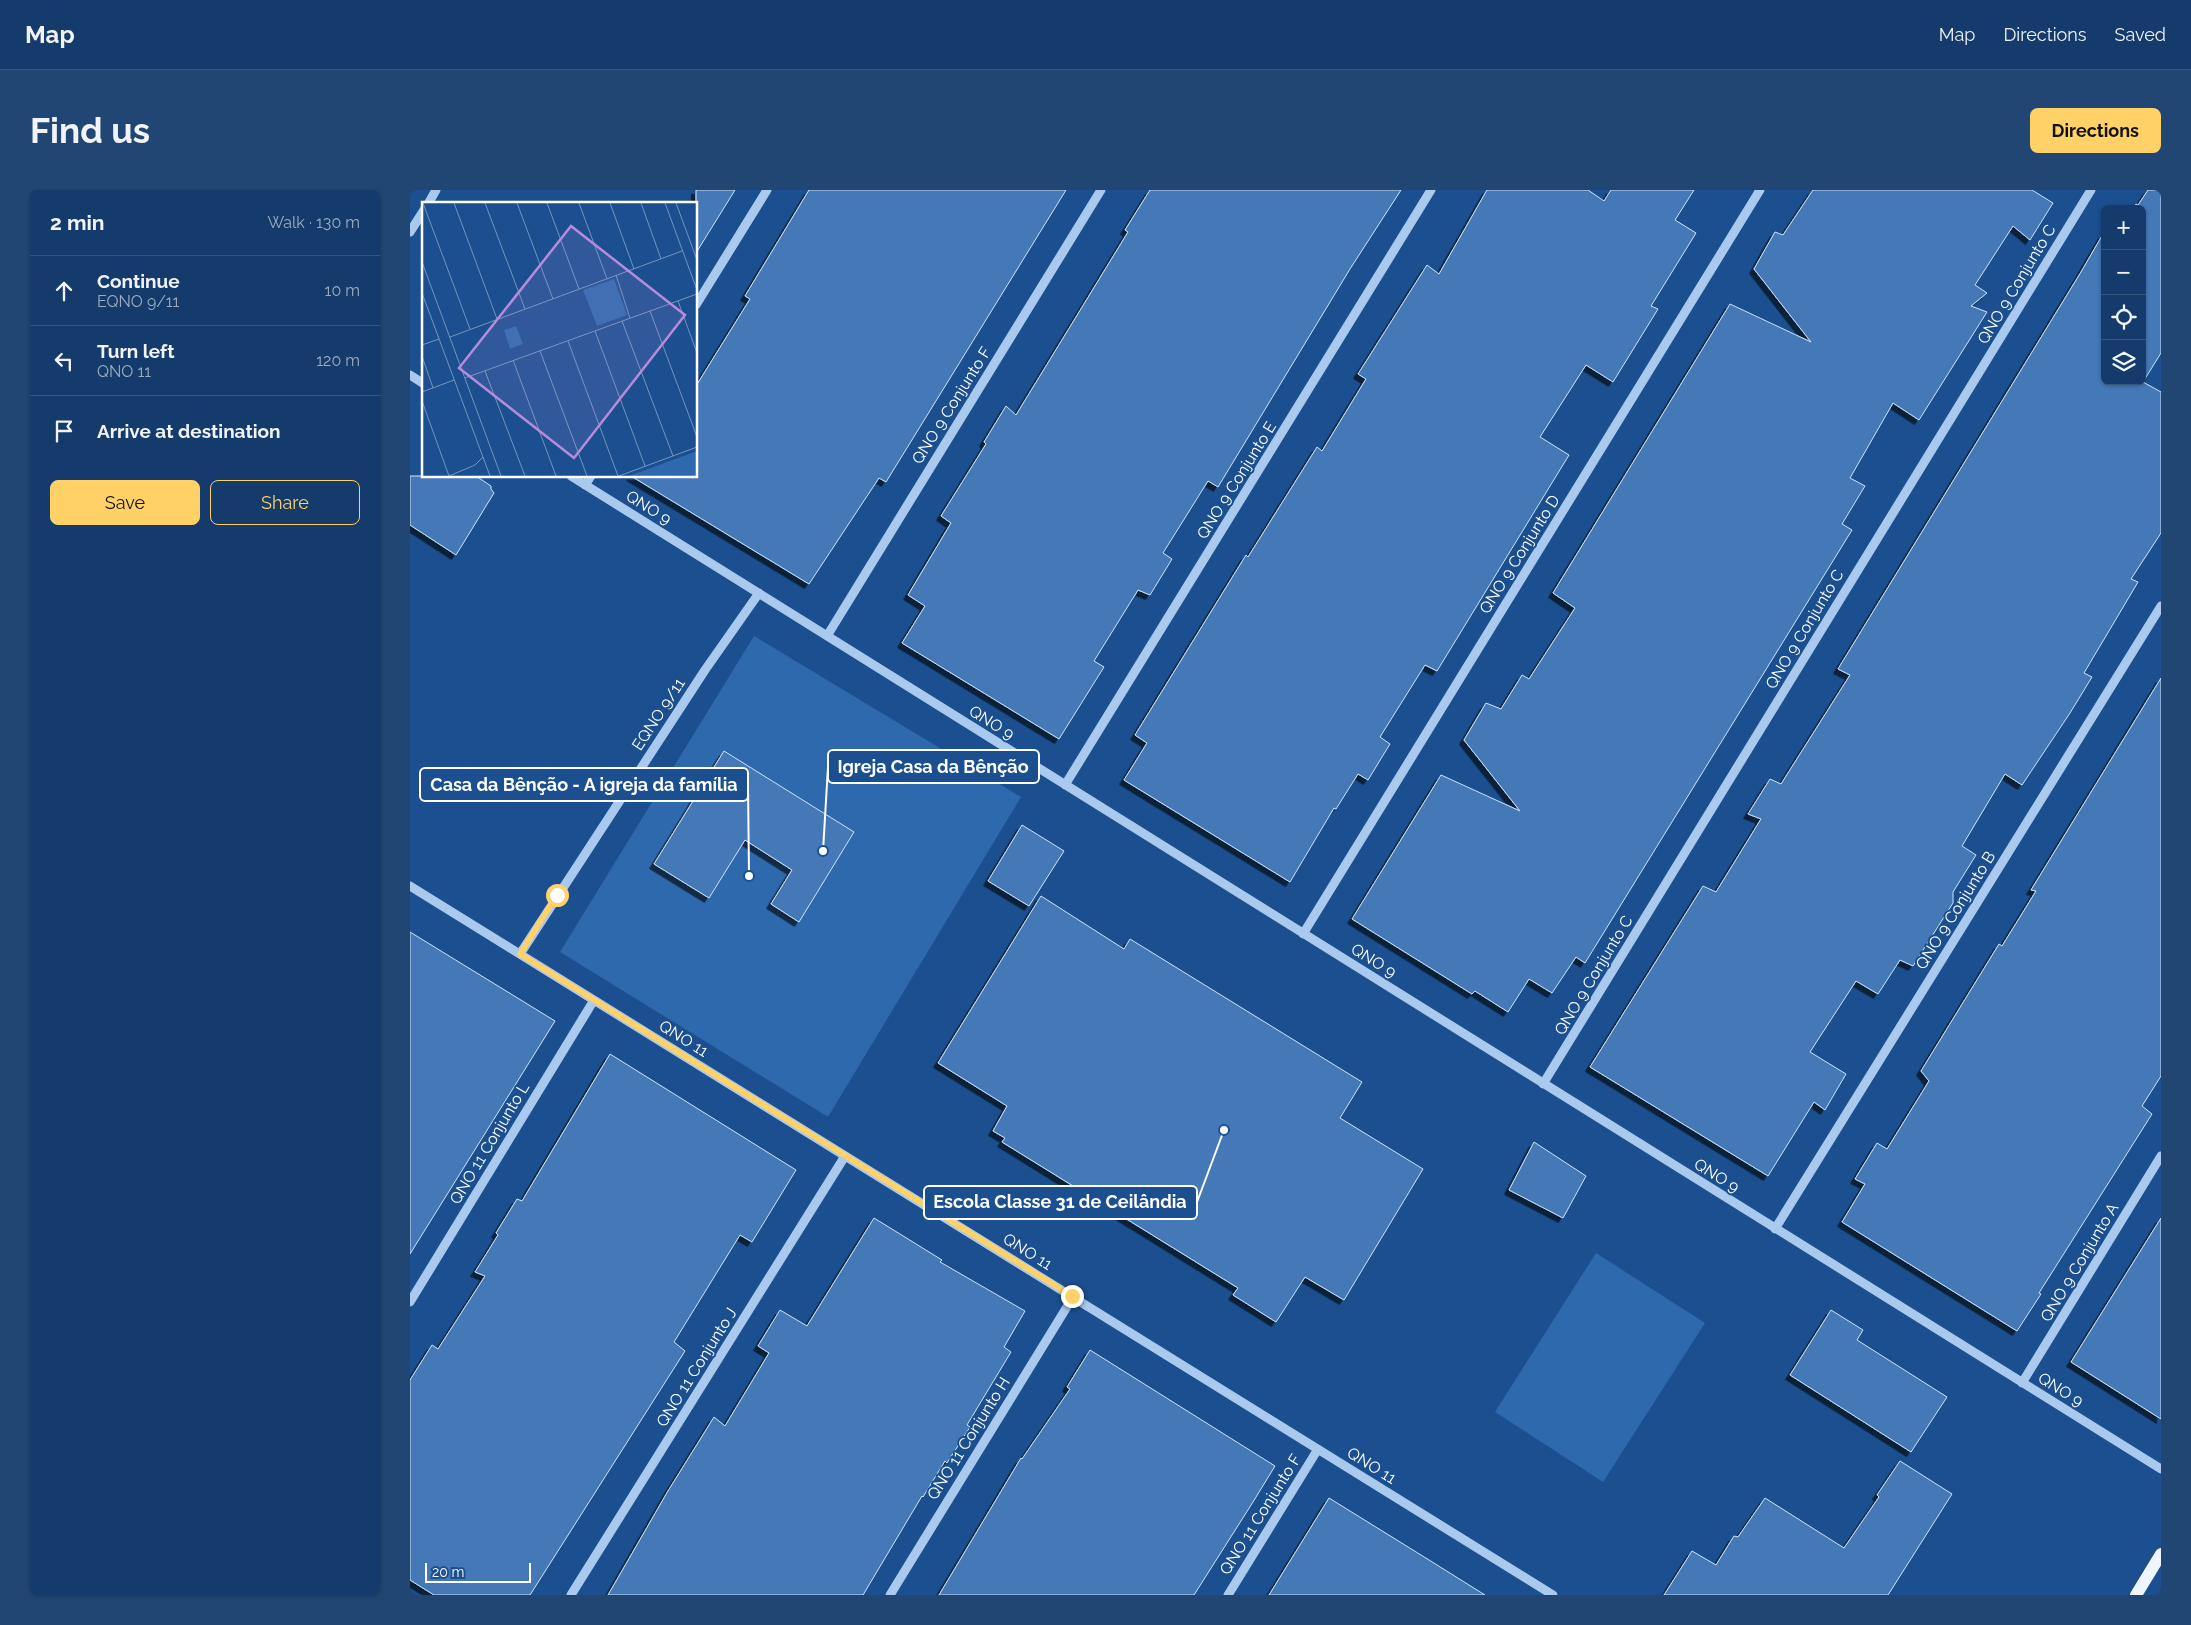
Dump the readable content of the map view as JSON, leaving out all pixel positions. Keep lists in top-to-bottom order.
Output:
{
  "streets": {
    "street": [
      "QNO 9 Conjunto C",
      "QNO 9 Conjunto F",
      "QNO 9 Conjunto E",
      "QNO 9",
      "QNO 9 Conjunto D",
      "EQNO 9/11",
      "QNO 9 Conjunto B",
      "QNO 11",
      "QNO 11 Conjunto L",
      "QNO 9 Conjunto A",
      "QNO 11 Conjunto J",
      "QNO 11 Conjunto H",
      "QNO 11 Conjunto F"
    ]
  },
  "crossings": [
    ["QNO 9 Conjunto C", "QNO 9"],
    ["QNO 9 Conjunto F", "QNO 9"],
    ["QNO 9 Conjunto E", "QNO 9"],
    ["QNO 9", "QNO 9 Conjunto D"],
    ["QNO 9", "EQNO 9/11"],
    ["QNO 9", "QNO 9 Conjunto B"],
    ["QNO 9", "QNO 9 Conjunto A"],
    ["EQNO 9/11", "QNO 11"],
    ["QNO 11", "QNO 11 Conjunto L"],
    ["QNO 11", "QNO 11 Conjunto J"],
    ["QNO 11", "QNO 11 Conjunto H"],
    ["QNO 11", "QNO 11 Conjunto F"]
  ],
  "places": ["Igreja Casa da Bênção", "Casa da Bênção - A igreja da família", "Escola Classe 31 de Ceilândia"],
  "scale_bar": "20 m",
  "page": {
    "header": "Map",
    "nav": ["Map", "Directions", "Saved"],
    "buttons": [
      "Directions",
      ["Save", "Share"]
    ],
    "title": "Find us",
    "heading": ["2 min", "Walk · 130 m"],
    "map_buttons": ["+", "−"],
    "list": [
      ["Continue", "EQNO 9/11", "10 m"],
      ["Turn left", "QNO 11", "120 m"],
      "Arrive at destination"
    ],
    "scale": "20 m"
  }
}
